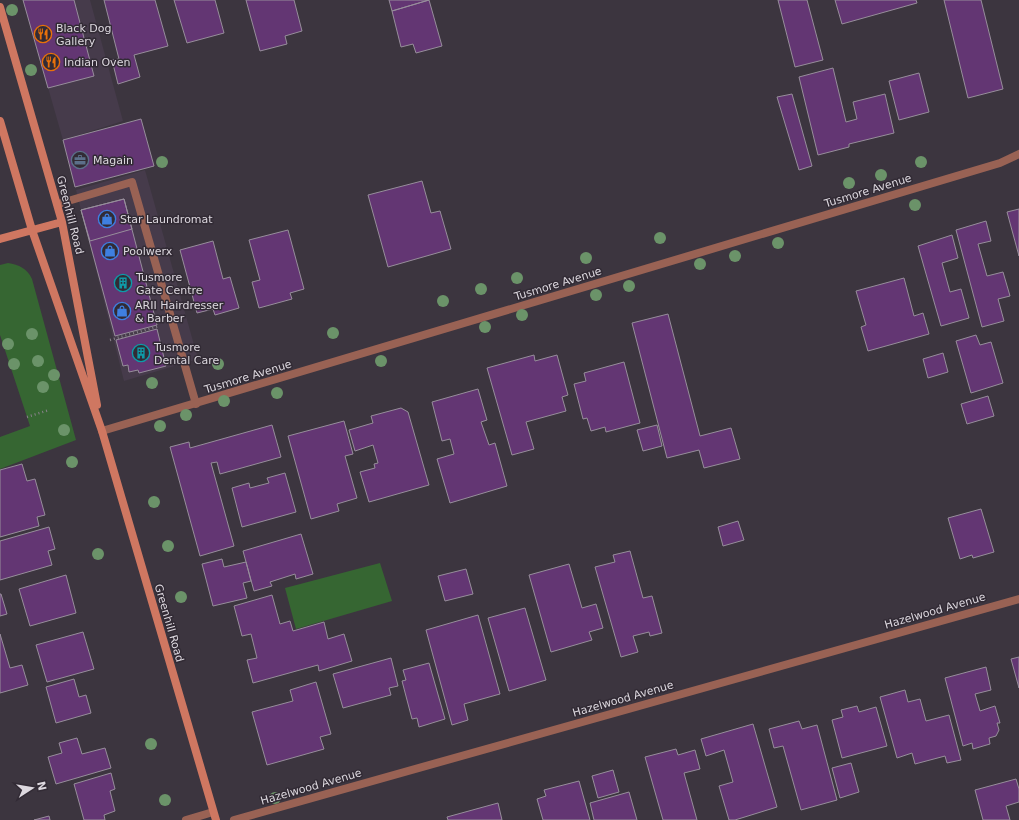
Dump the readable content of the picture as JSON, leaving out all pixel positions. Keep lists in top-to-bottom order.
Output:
{
  "streets": {
    "main road": ["Greenhill Road"],
    "street": ["Tusmore Avenue", "Hazelwood Avenue"]
  },
  "crossings": [
    ["Tusmore Avenue", "Greenhill Road"]
  ],
  "places": {
    "restaurant": ["Black Dog Gallery", "Indian Oven"],
    "office": ["Magain"],
    "shop": ["Star Laundromat", "Poolwerx", "ARII Hairdresser & Barber"],
    "building": ["Tusmore Gate Centre", "Tusmore Dental Care"]
  },
  "north": "right"
}
